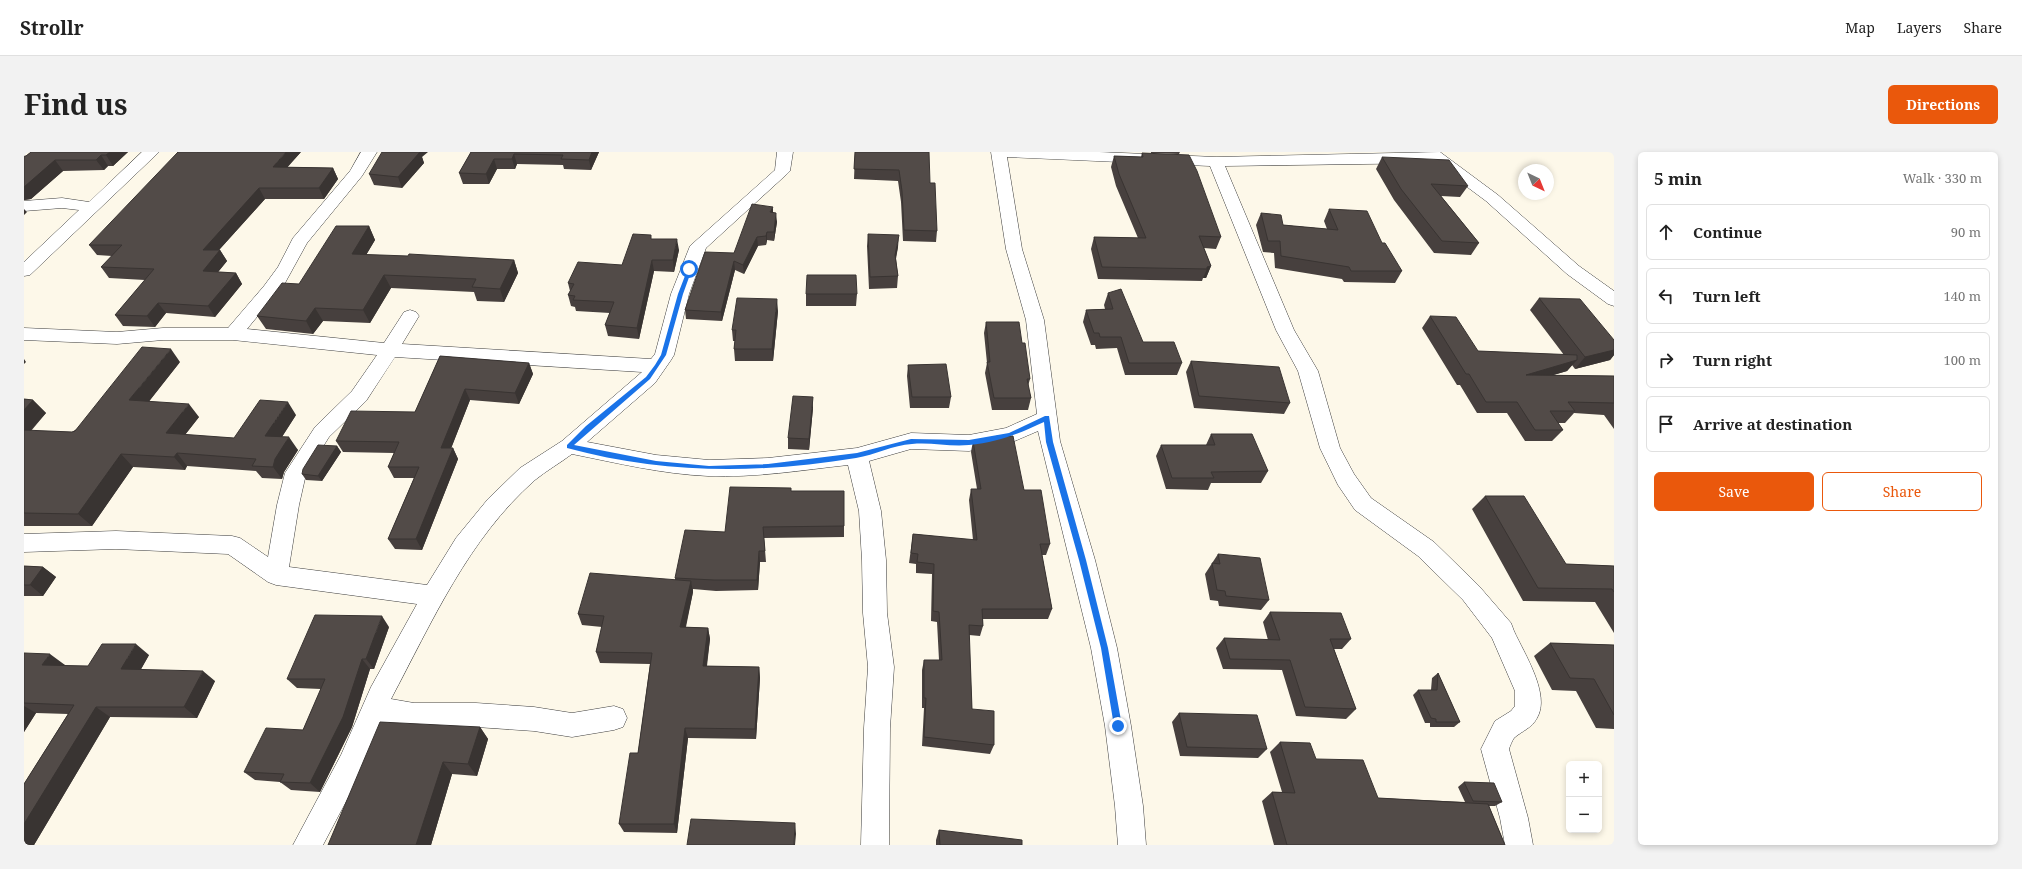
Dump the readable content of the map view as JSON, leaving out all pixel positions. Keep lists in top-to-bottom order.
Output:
{
  "north": "bottom right",
  "page": {
    "header": "Strollr",
    "nav": ["Map", "Layers", "Share"],
    "title": "Find us",
    "buttons": [
      "Directions",
      ["Save", "Share"]
    ],
    "heading": ["5 min", "Walk · 330 m"],
    "list": [
      ["Continue", "90 m"],
      ["Turn left", "140 m"],
      ["Turn right", "100 m"],
      "Arrive at destination"
    ],
    "map_buttons": ["+", "−"]
  }
}
